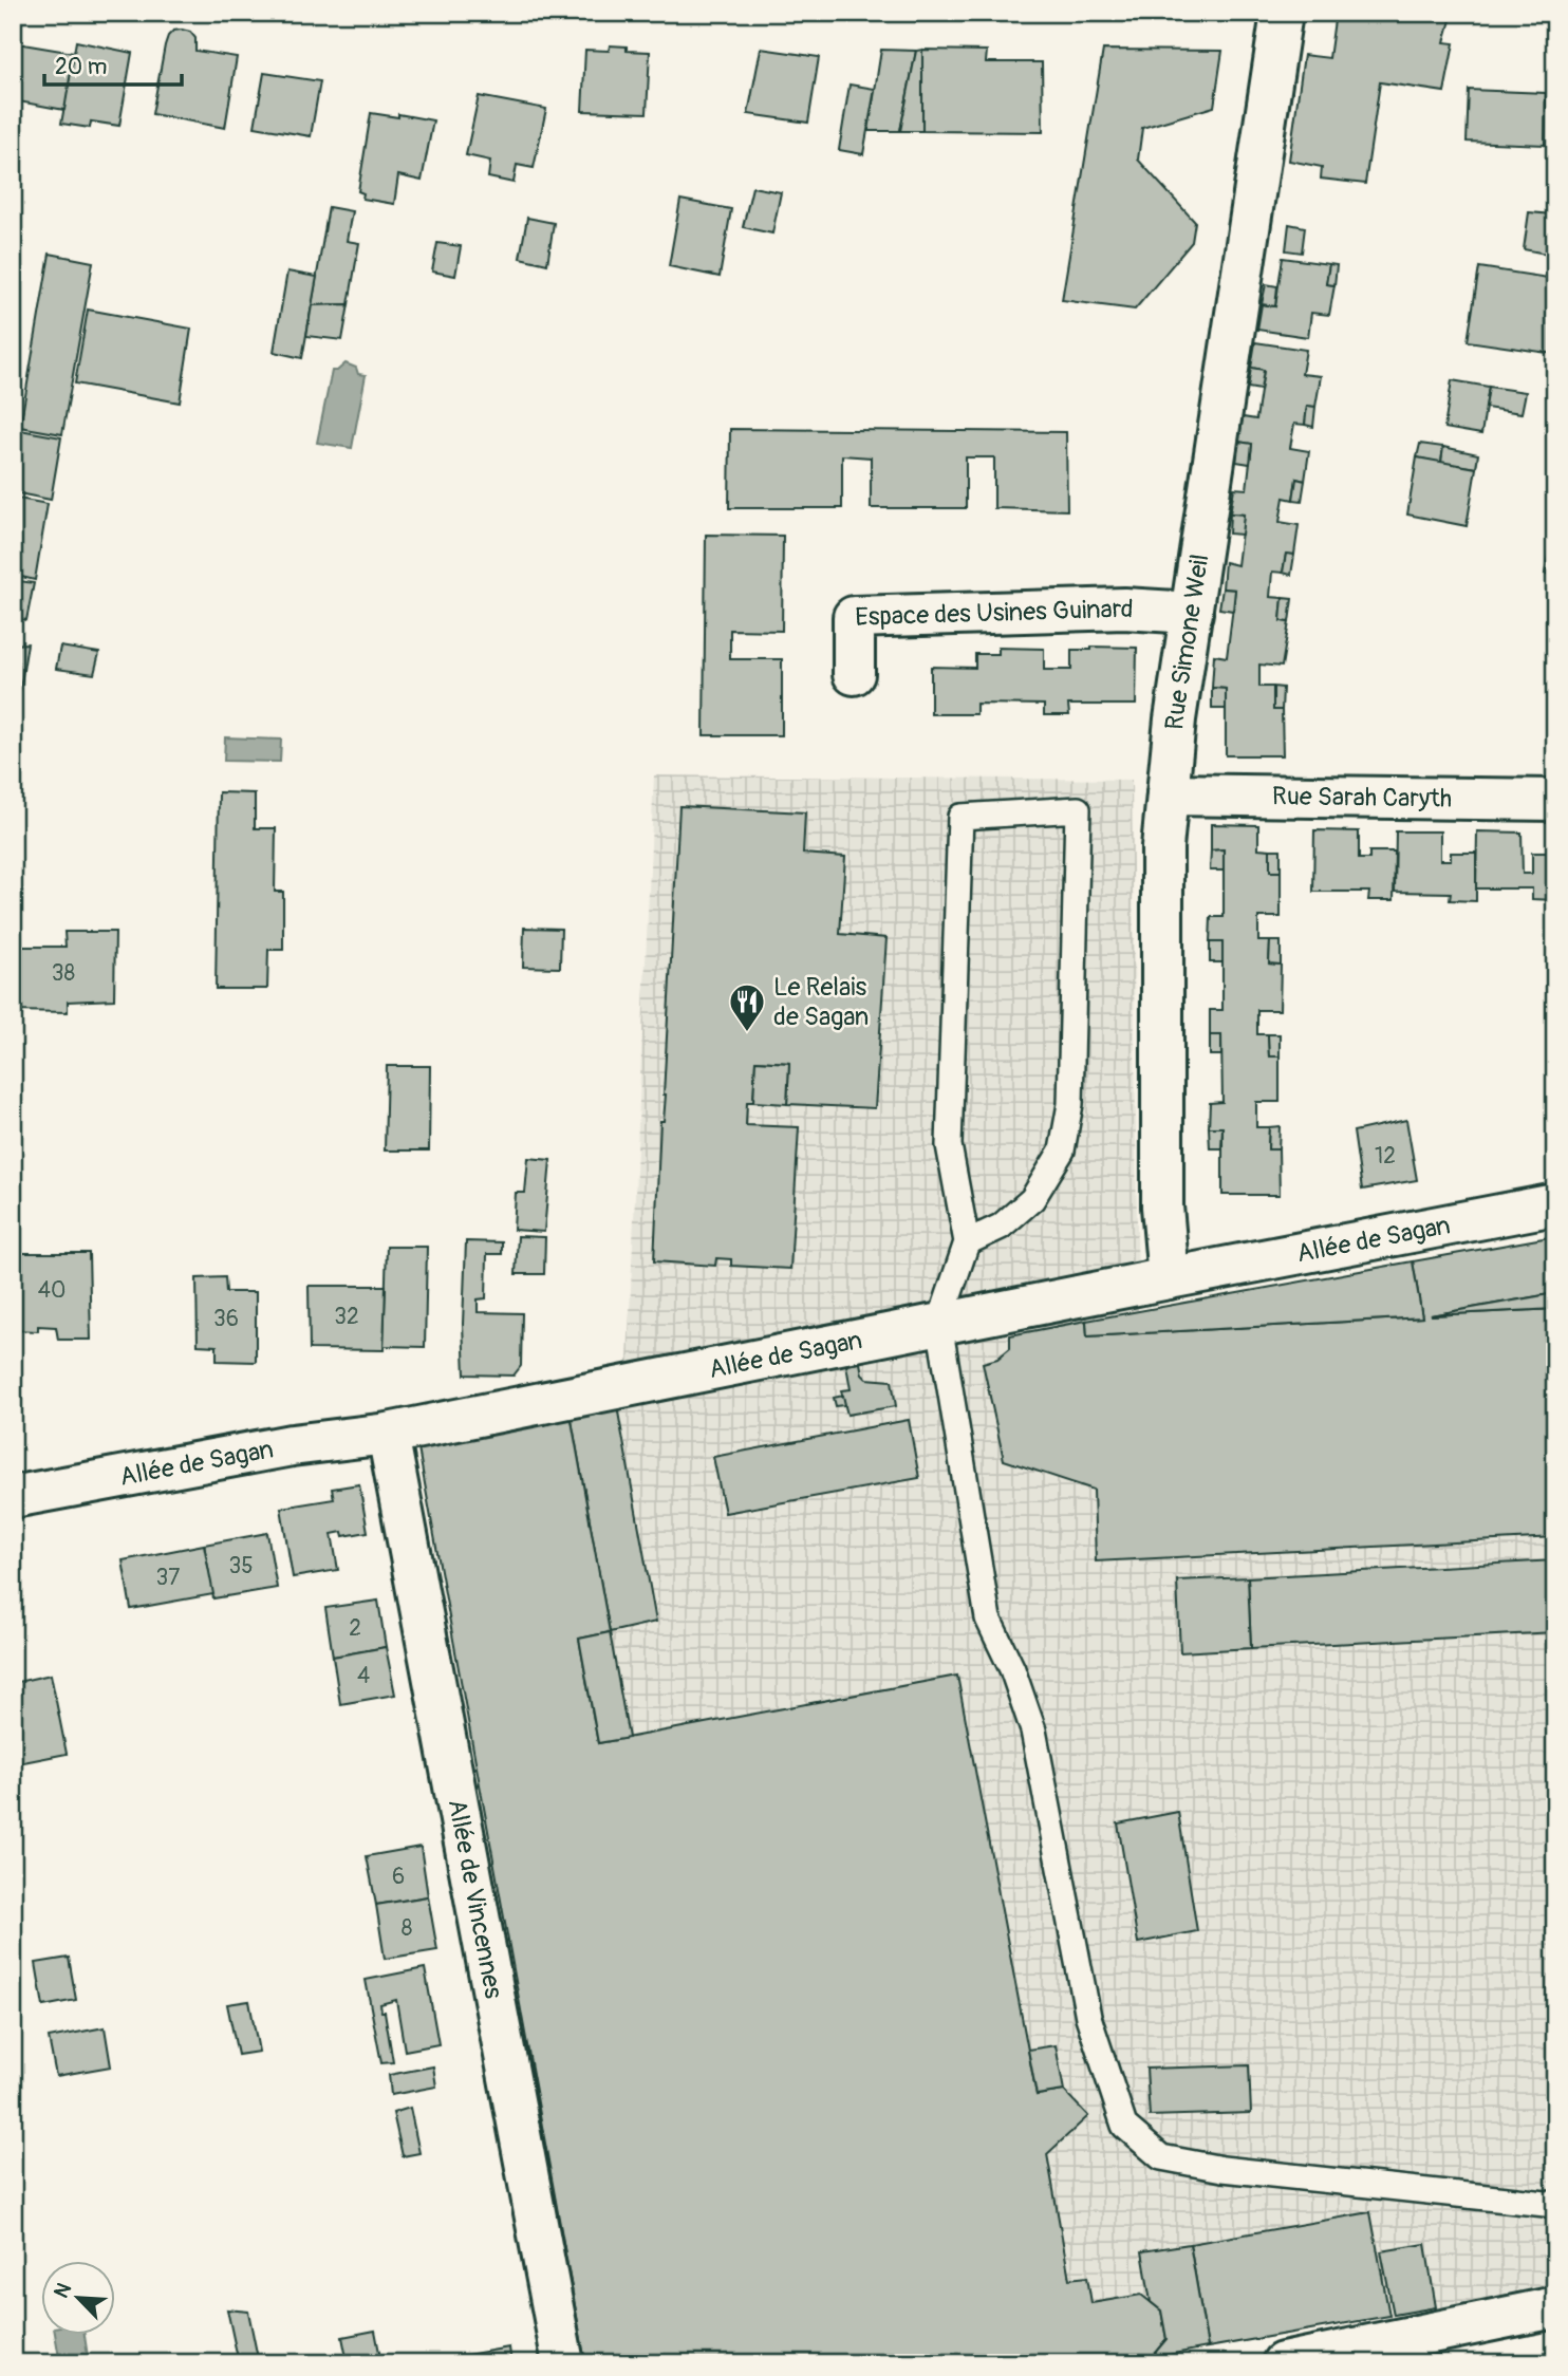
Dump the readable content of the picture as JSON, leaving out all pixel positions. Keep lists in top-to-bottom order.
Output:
{
  "streets": {
    "street": [
      "Espace des Usines Guinard",
      "Rue Simone Weil",
      "Rue Sarah Caryth",
      "Allée de Sagan",
      "Allée de Vincennes"
    ]
  },
  "crossings": [
    ["Espace des Usines Guinard", "Rue Simone Weil"],
    ["Rue Simone Weil", "Rue Sarah Caryth"],
    ["Rue Simone Weil", "Allée de Sagan"],
    ["Allée de Sagan", "Allée de Vincennes"]
  ],
  "places": {
    "restaurant": ["Le Relais de Sagan"]
  },
  "house_numbers": [
    "38",
    "12",
    "40",
    "32",
    "36",
    "35",
    "37",
    "2",
    "4",
    "6",
    "8"
  ],
  "scale_bar": "20 m",
  "north": "top left"
}
